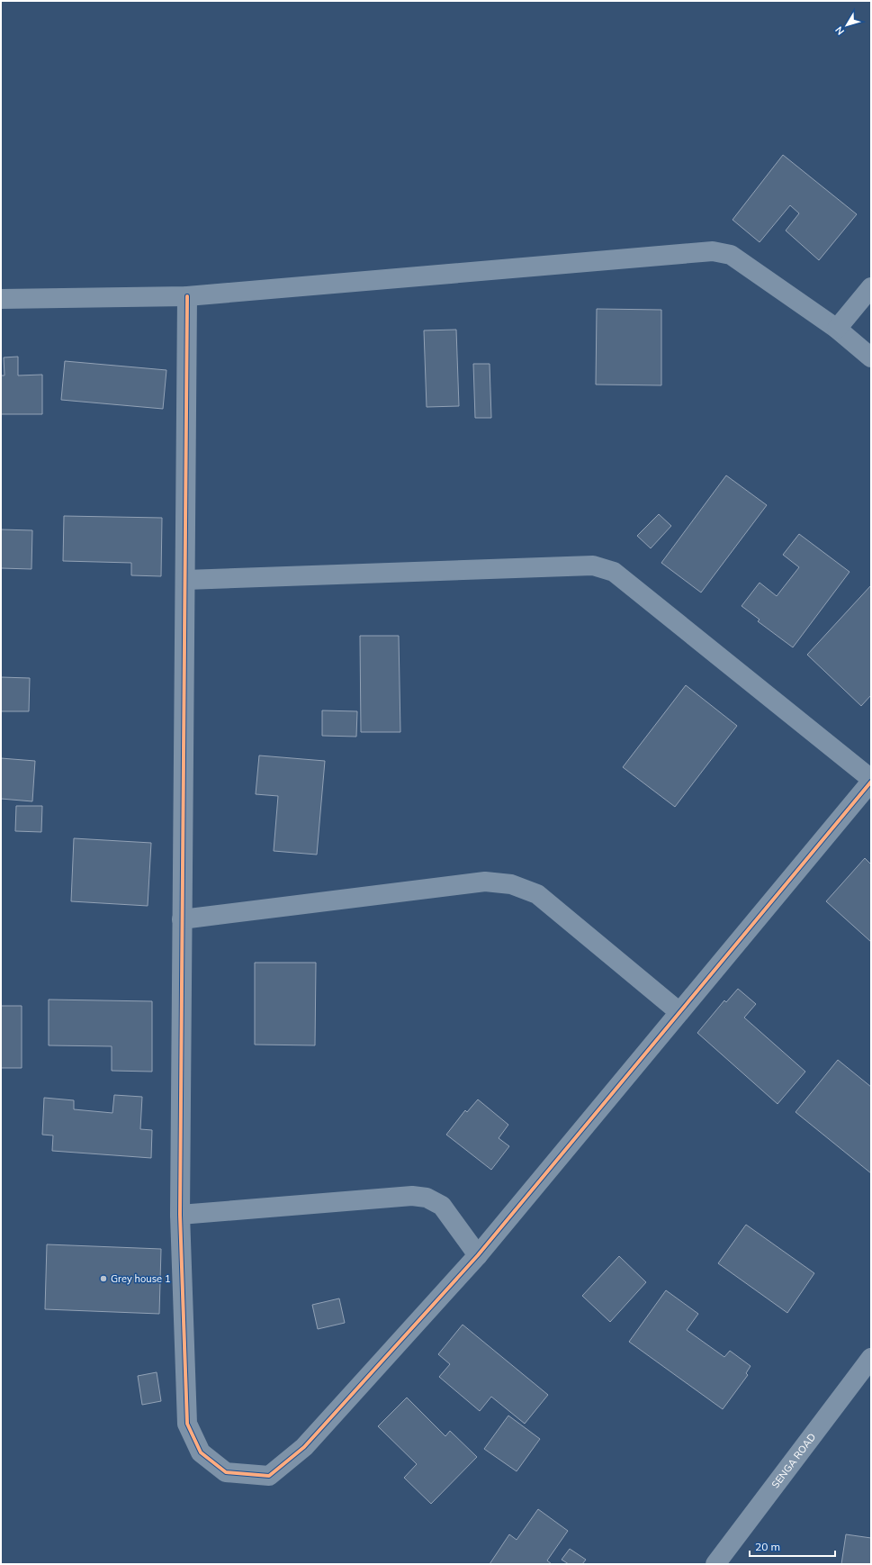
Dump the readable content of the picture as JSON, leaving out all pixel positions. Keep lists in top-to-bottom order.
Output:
{
  "streets": {
    "street": ["SENGA ROAD"]
  },
  "places": ["Grey house 1"],
  "scale_bar": "20 m",
  "north": "bottom left"
}
